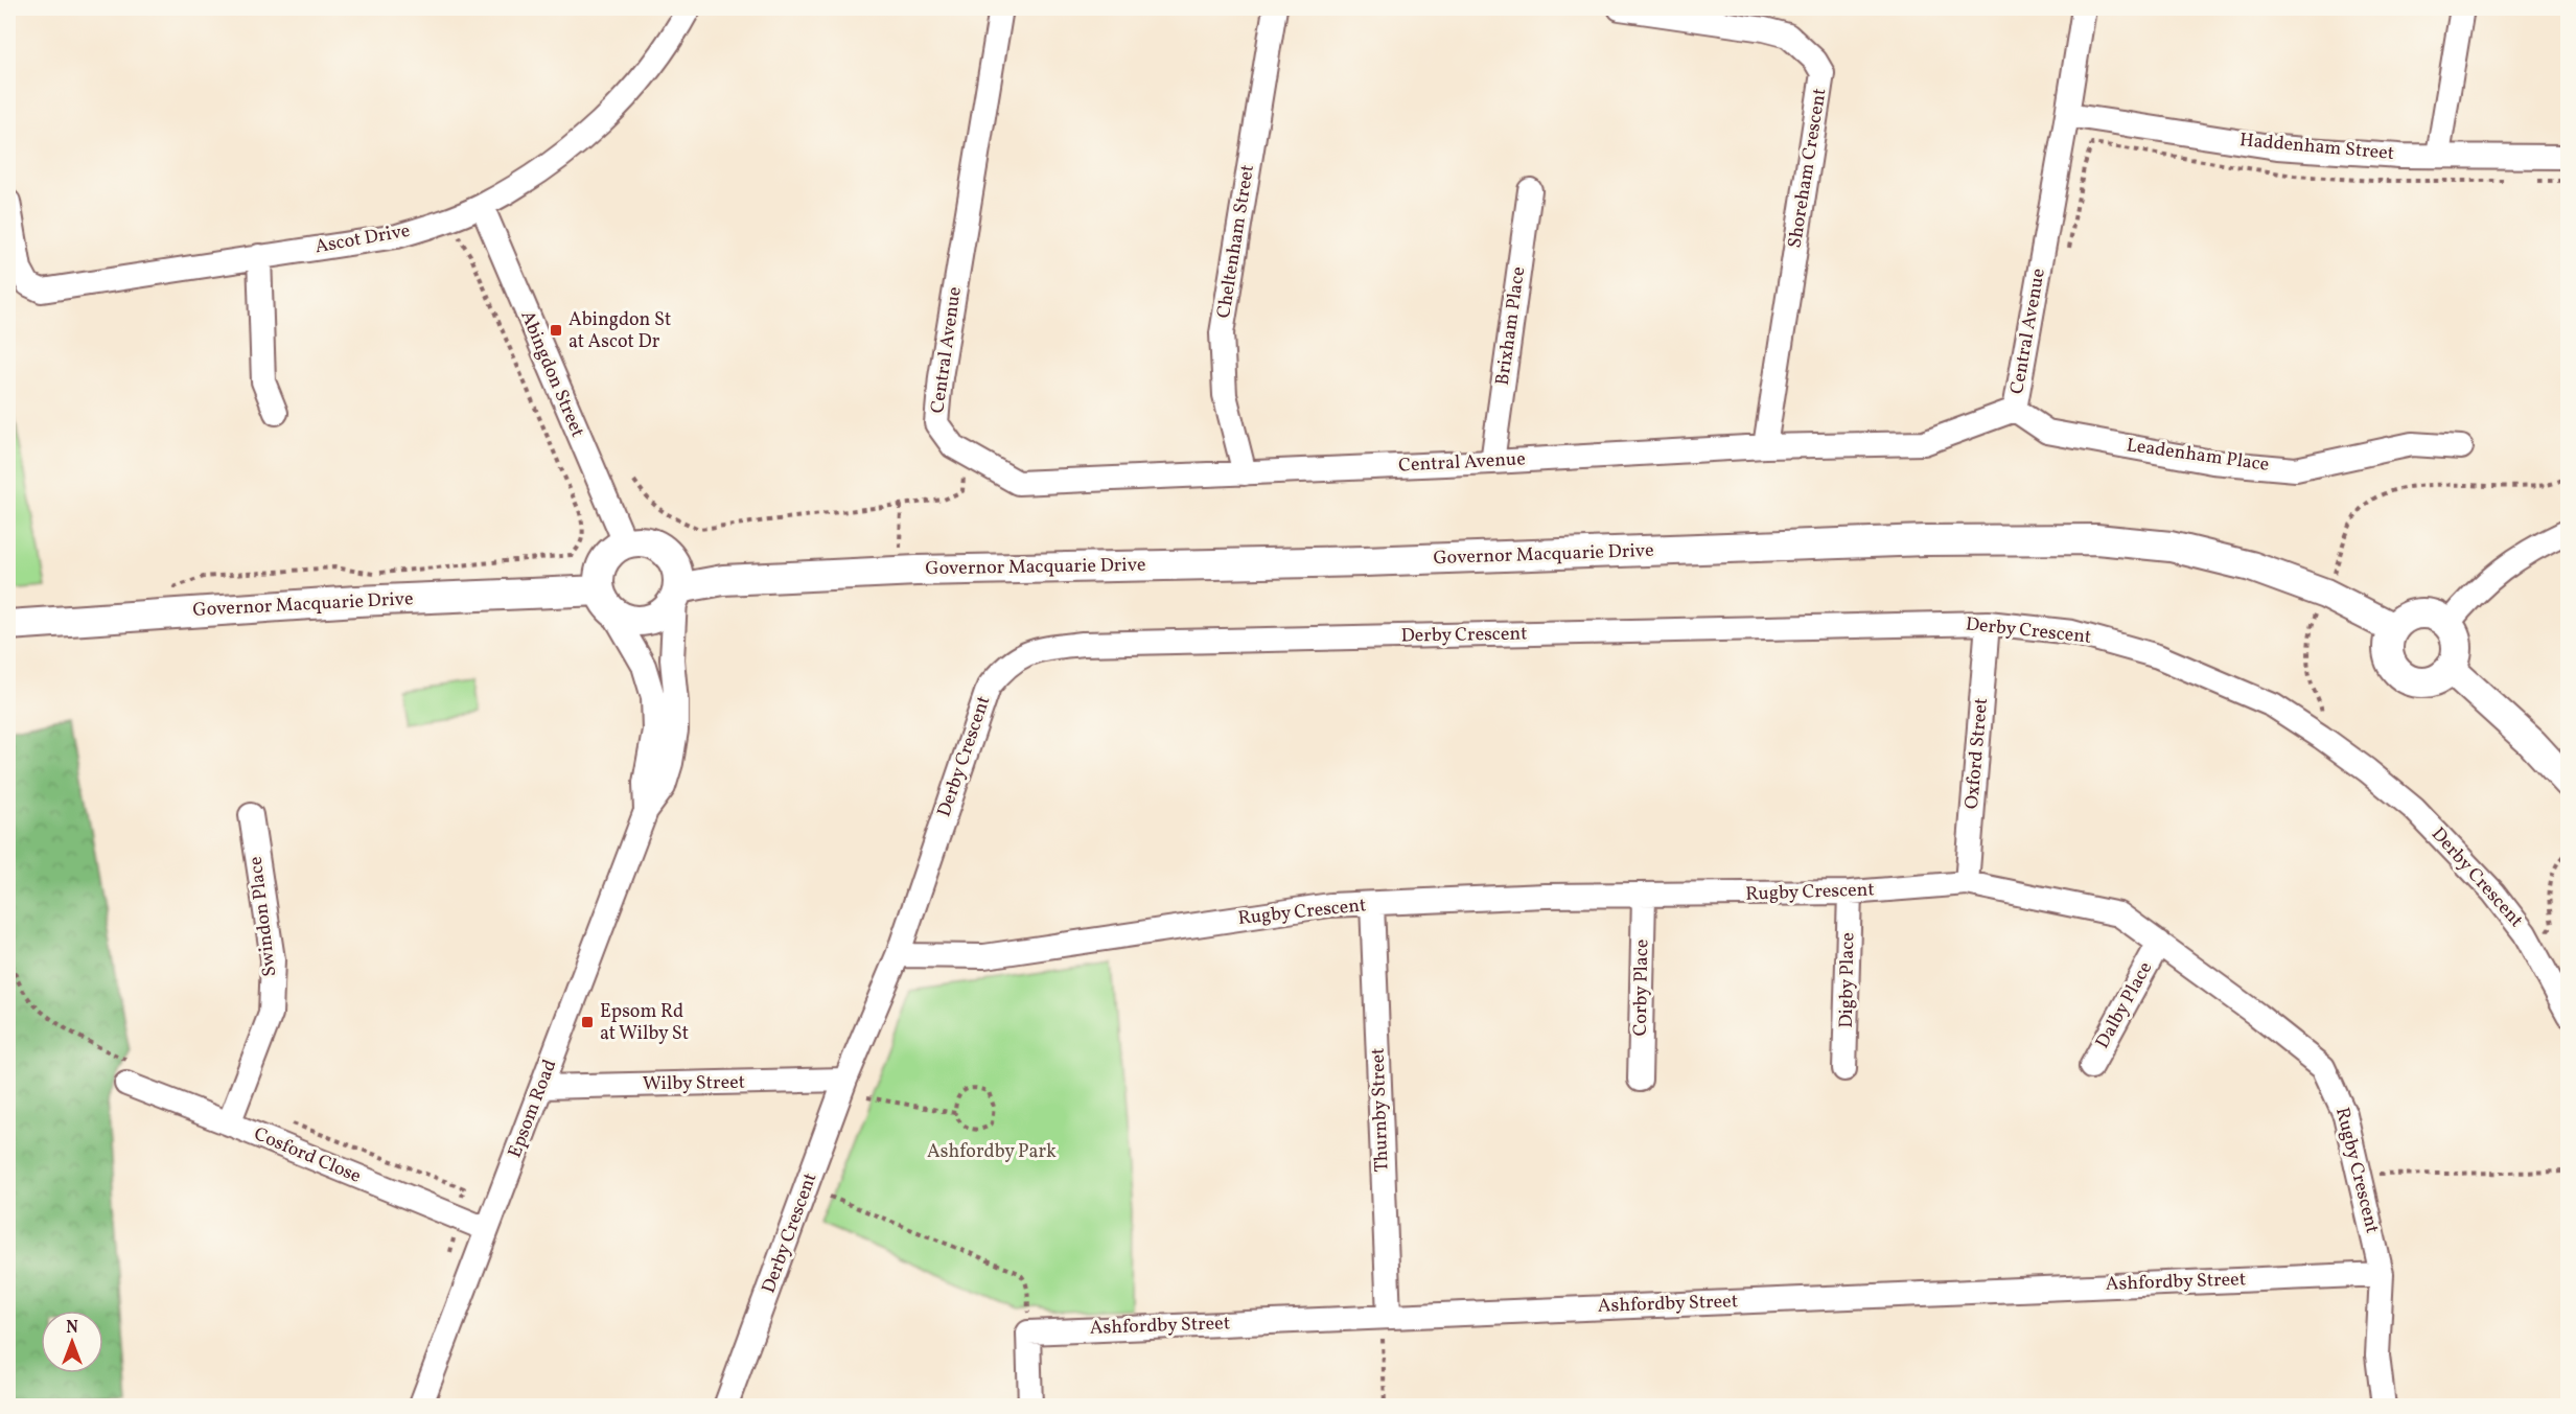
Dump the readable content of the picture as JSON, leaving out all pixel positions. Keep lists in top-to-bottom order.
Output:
{
  "streets": {
    "main road": ["Governor Macquarie Drive"],
    "street": [
      "Haddenham Street",
      "Shoreham Crescent",
      "Ascot Drive",
      "Cheltenham Street",
      "Brixham Place",
      "Central Avenue",
      "Abingdon Street",
      "Leadenham Place",
      "Derby Crescent",
      "Oxford Street",
      "Rugby Crescent",
      "Swindon Place",
      "Digby Place",
      "Corby Place",
      "Dalby Place",
      "Wilby Street",
      "Epsom Road",
      "Thurnby Street",
      "Cosford Close",
      "Ashfordby Street"
    ]
  },
  "crossings": [
    ["Haddenham Street", "Central Avenue"],
    ["Shoreham Crescent", "Central Avenue"],
    ["Ascot Drive", "Abingdon Street"],
    ["Cheltenham Street", "Central Avenue"],
    ["Brixham Place", "Central Avenue"],
    ["Central Avenue", "Leadenham Place"],
    ["Abingdon Street", "Governor Macquarie Drive"],
    ["Abingdon Street", "Epsom Road"],
    ["Governor Macquarie Drive", "Epsom Road"],
    ["Derby Crescent", "Oxford Street"],
    ["Derby Crescent", "Rugby Crescent"],
    ["Derby Crescent", "Wilby Street"],
    ["Oxford Street", "Rugby Crescent"],
    ["Rugby Crescent", "Digby Place"],
    ["Rugby Crescent", "Corby Place"],
    ["Rugby Crescent", "Dalby Place"],
    ["Rugby Crescent", "Thurnby Street"],
    ["Rugby Crescent", "Ashfordby Street"],
    ["Swindon Place", "Cosford Close"],
    ["Wilby Street", "Epsom Road"],
    ["Epsom Road", "Cosford Close"],
    ["Thurnby Street", "Ashfordby Street"]
  ],
  "parks": ["Ashfordby Park"],
  "places": {
    "transit": ["Abingdon St at Ascot Dr", "Epsom Rd at Wilby St"]
  },
  "north": "top"
}
